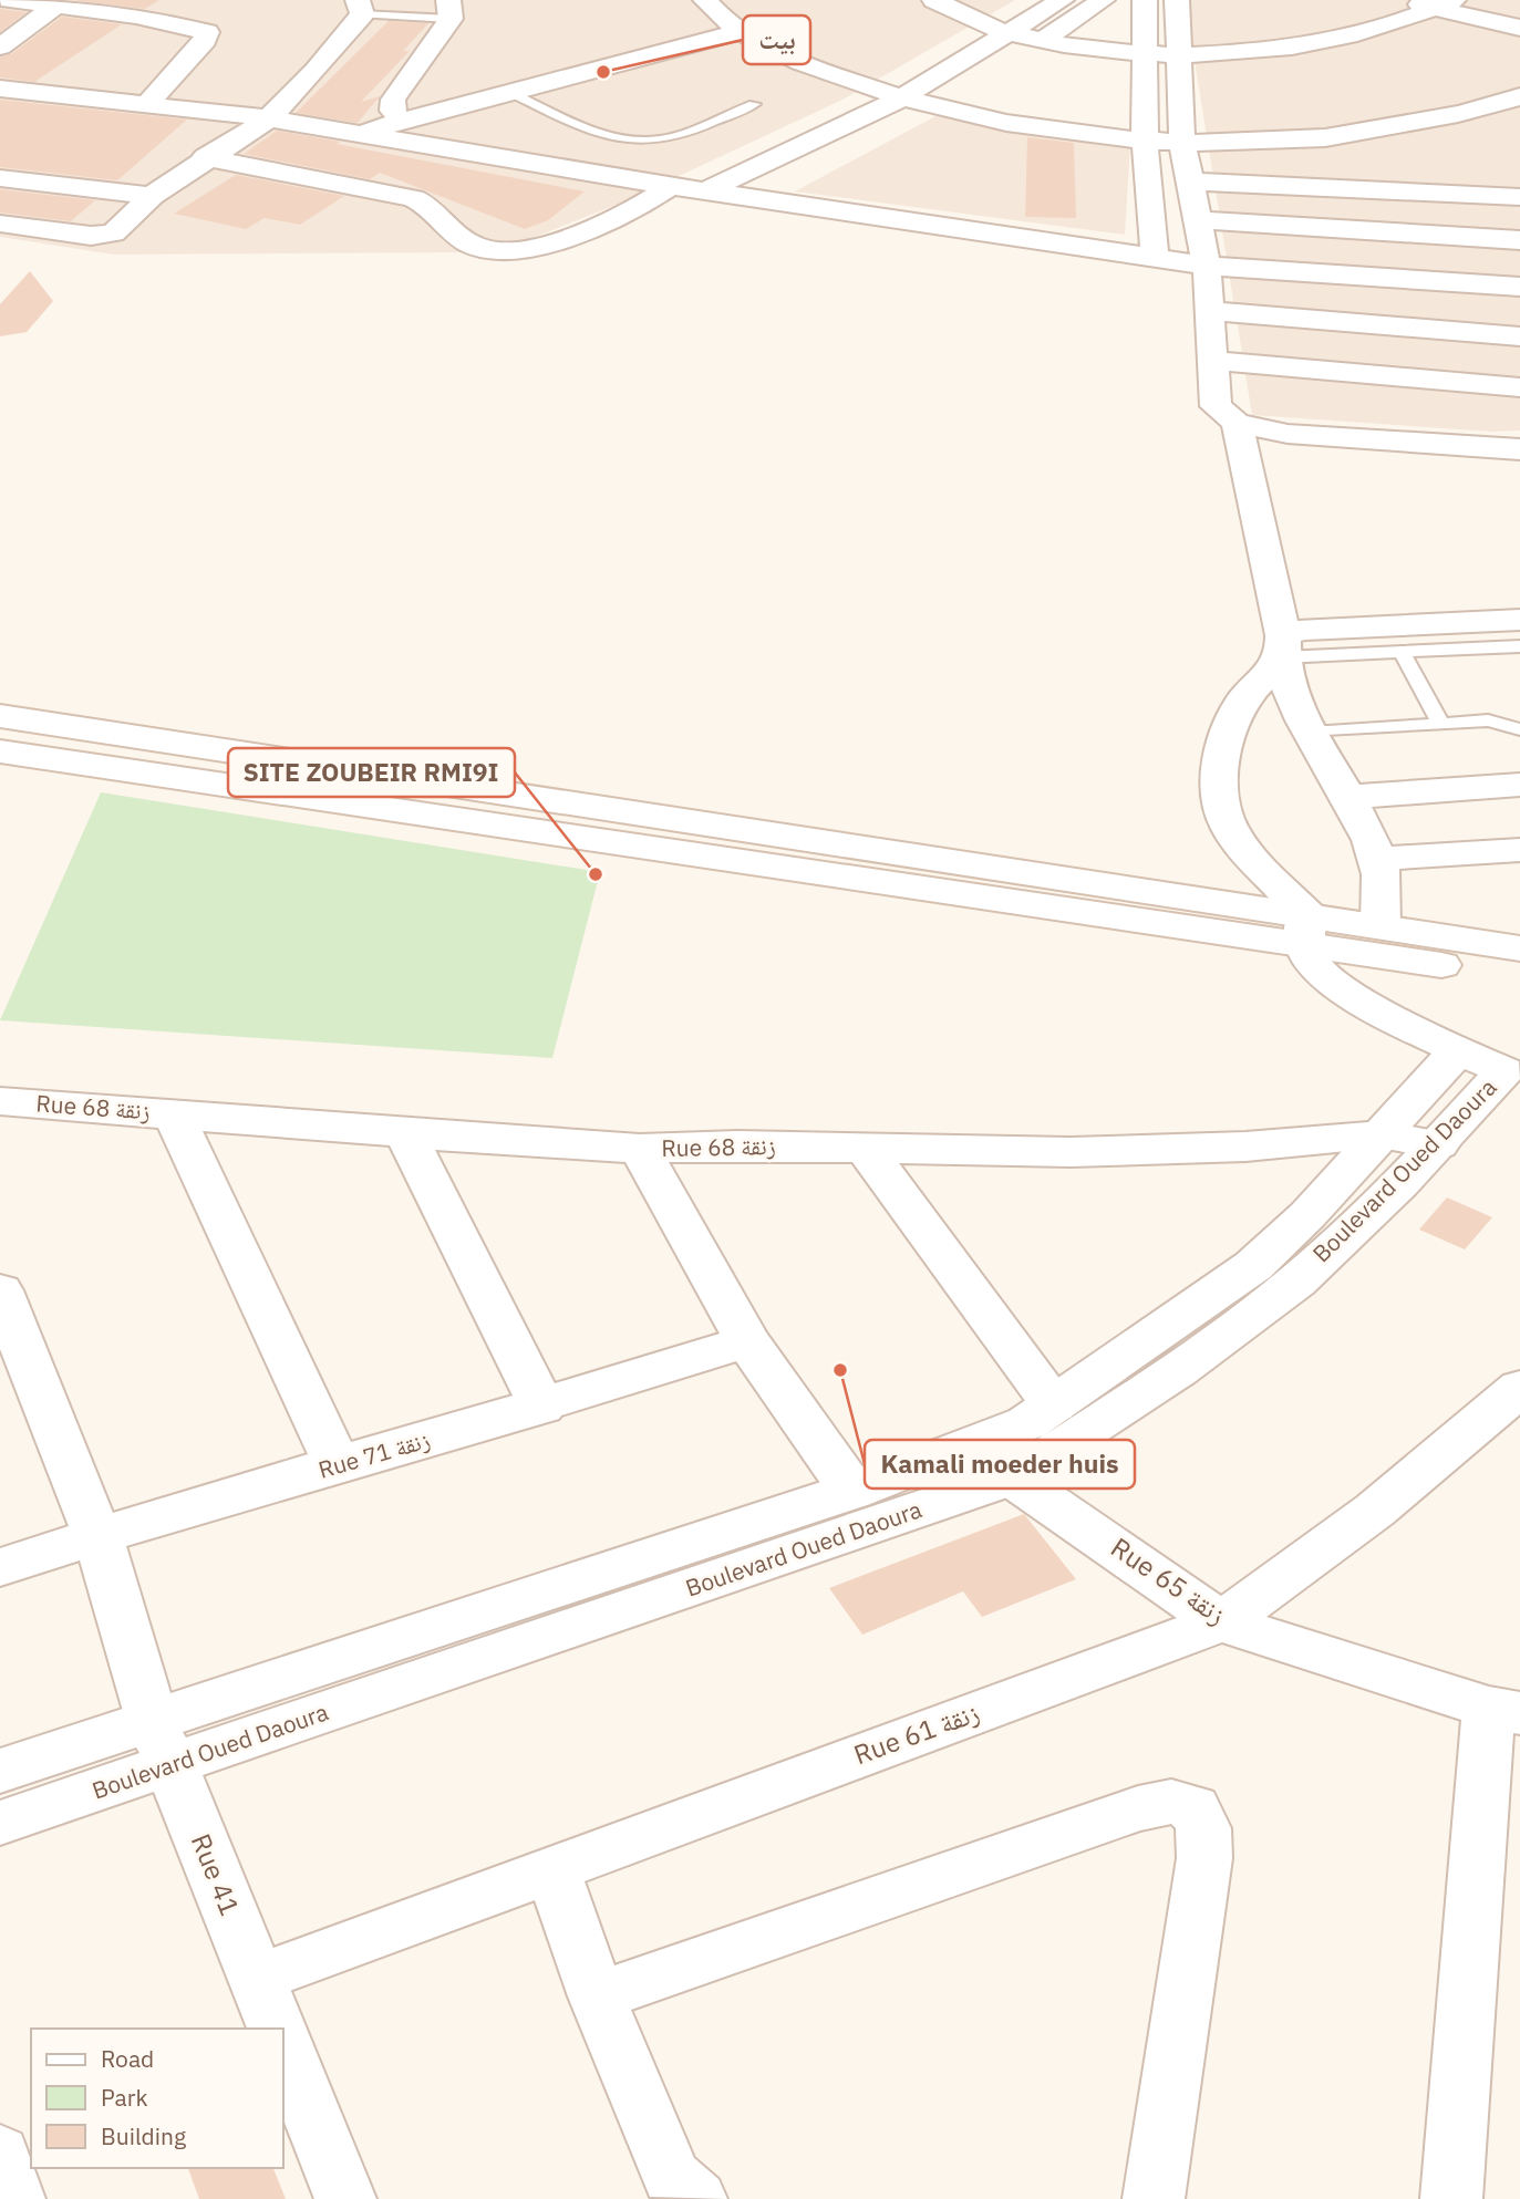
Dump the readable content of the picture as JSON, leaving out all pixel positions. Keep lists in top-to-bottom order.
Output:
{
  "streets": {
    "street": [
      "Rue 68 زنقة",
      "Boulevard Oued Daoura",
      "Rue 71 زنقة",
      "Rue 65 زنقة",
      "Rue 61 زنقة",
      "Rue 41"
    ]
  },
  "crossings": [
    ["Rue 68 زنقة", "Boulevard Oued Daoura"],
    ["Boulevard Oued Daoura", "Rue 65 زنقة"],
    ["Boulevard Oued Daoura", "Rue 41"],
    ["Rue 71 زنقة", "Rue 41"],
    ["Rue 65 زنقة", "Rue 61 زنقة"],
    ["Rue 61 زنقة", "Rue 41"]
  ],
  "places": ["بيت", "SITE ZOUBEIR RMI9I", "Kamali moeder huis"],
  "legend": ["Road", "Park", "Building"]
}
